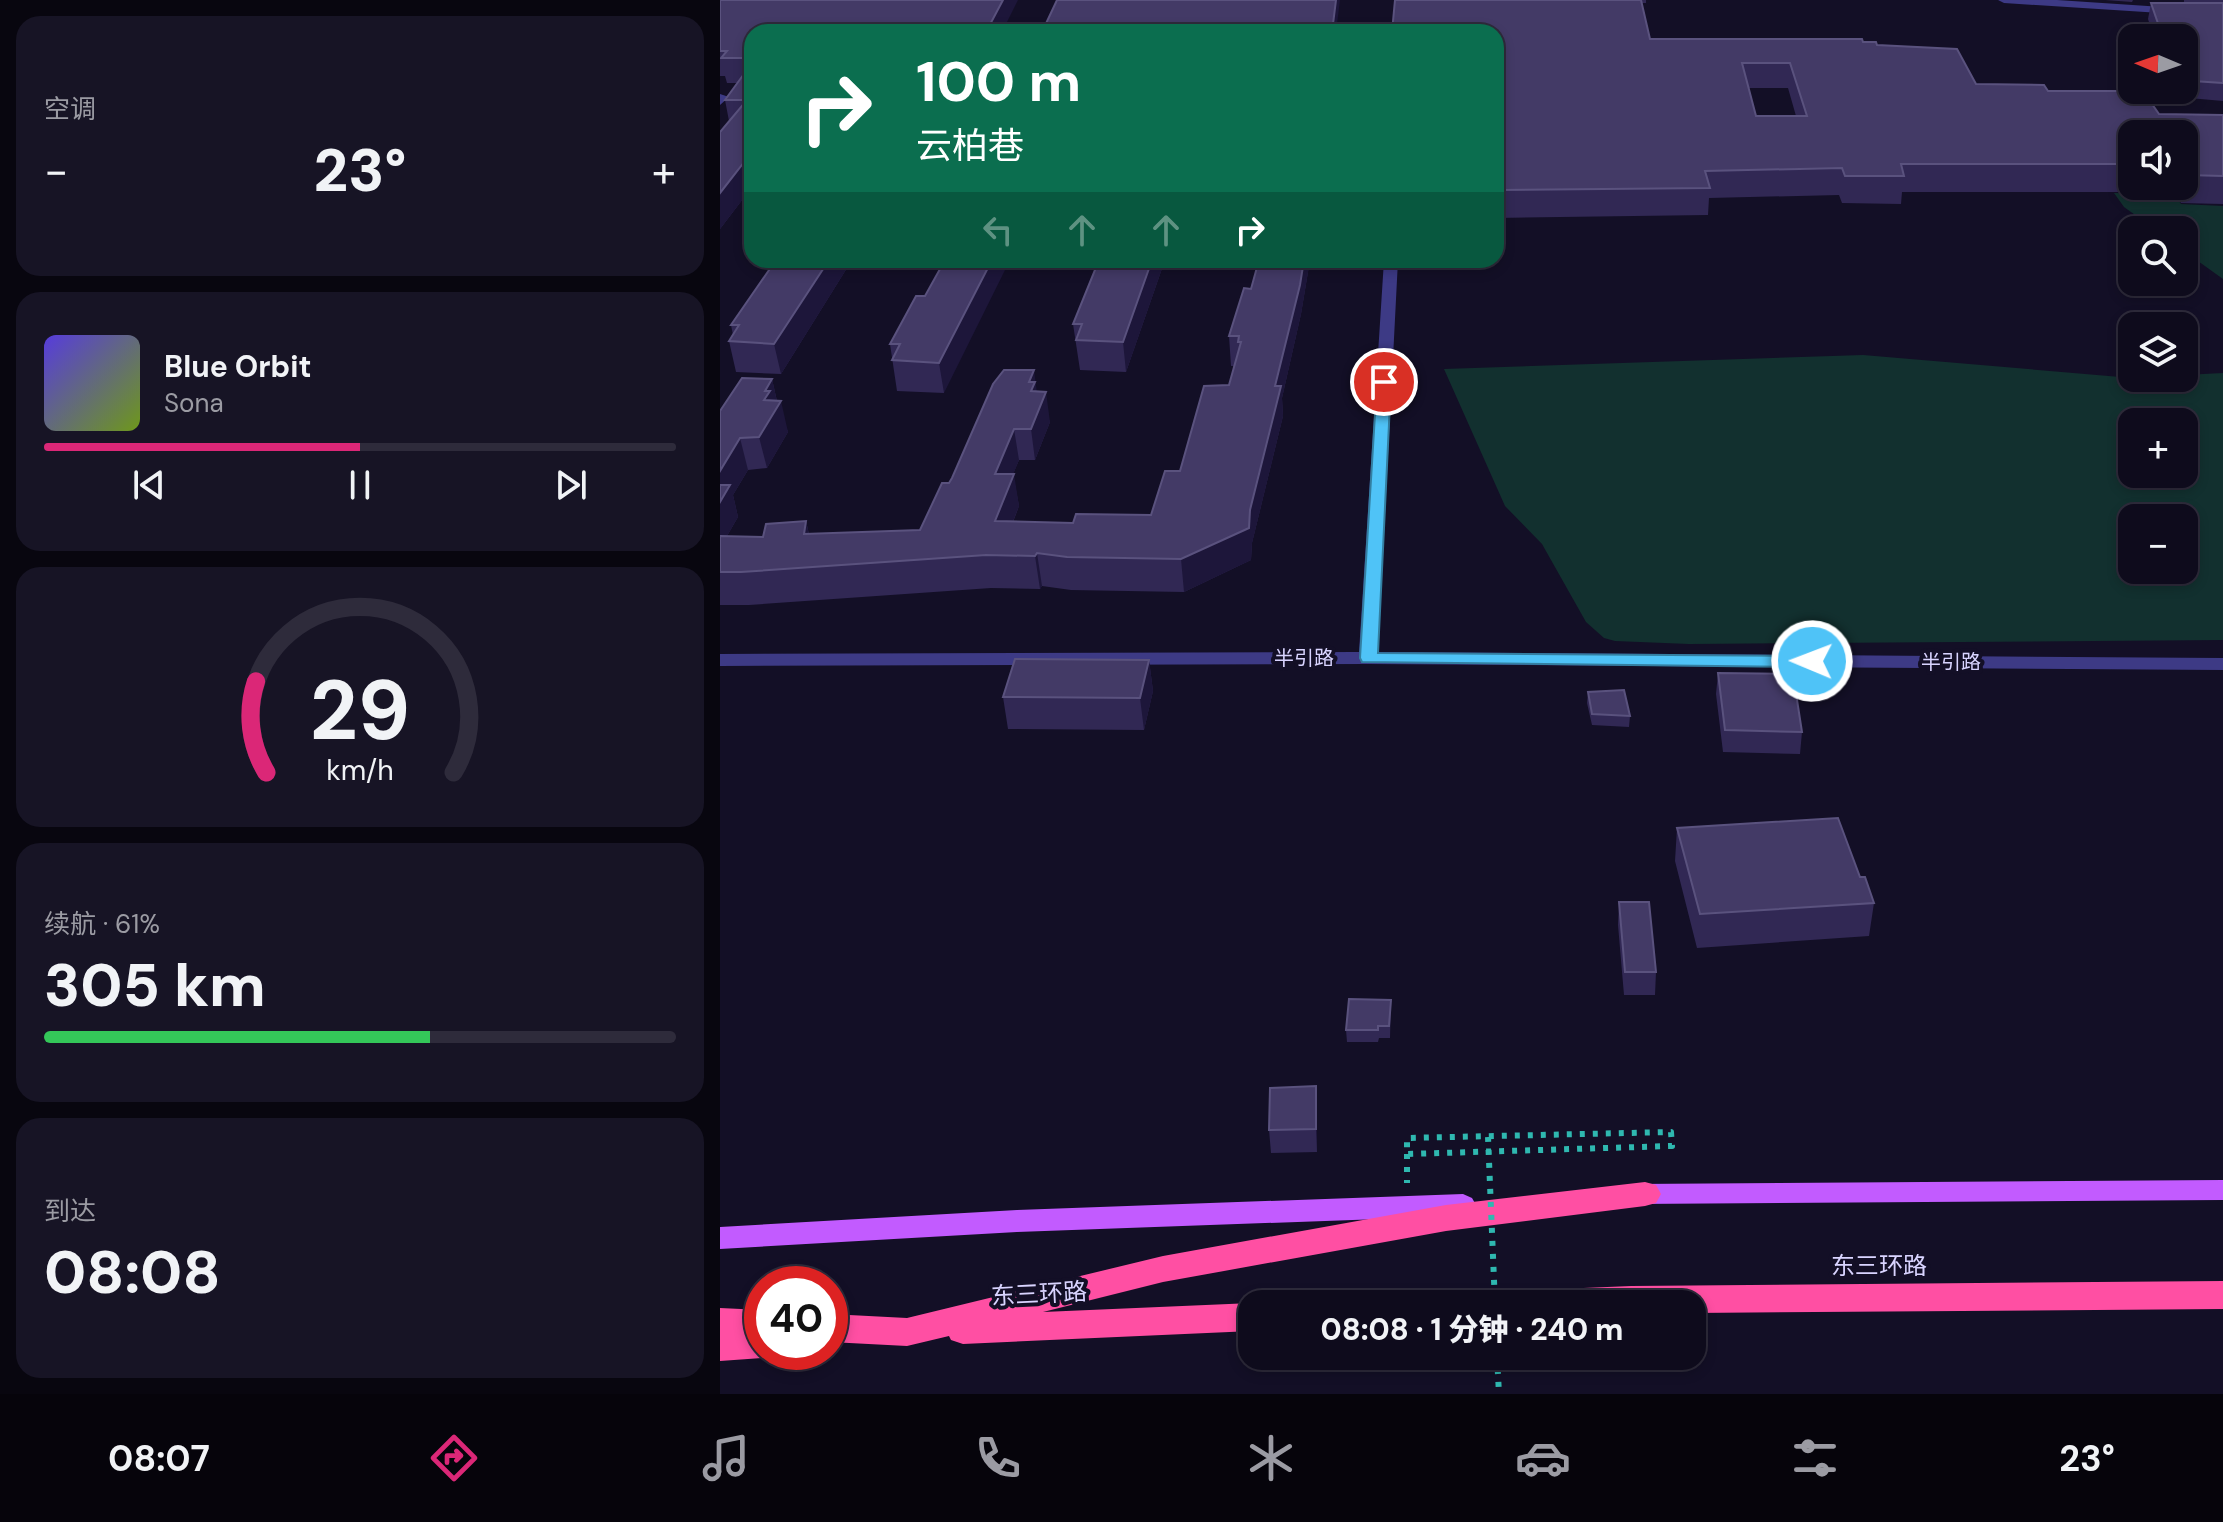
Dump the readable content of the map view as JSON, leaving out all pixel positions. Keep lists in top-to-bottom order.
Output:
{
  "streets": {
    "highway": ["东三环路"],
    "street": ["半引路"]
  },
  "north": "left",
  "page": {
    "tile": [
      "空调",
      ["续航 · 61%", "305 km"],
      ["到达", "08:08"]
    ],
    "map_buttons": ["+", "−"],
    "turn": ["100 m", "云柏巷"],
    "heat": ["−", "23°", "+"],
    "song": ["Blue Orbit", "Sona"],
    "limit": "40",
    "trip": "08:08 · 1 分钟 · 240 m",
    "tabs": ["08:07", "23°"],
    "gauge": ["29", "km/h"]
  }
}
